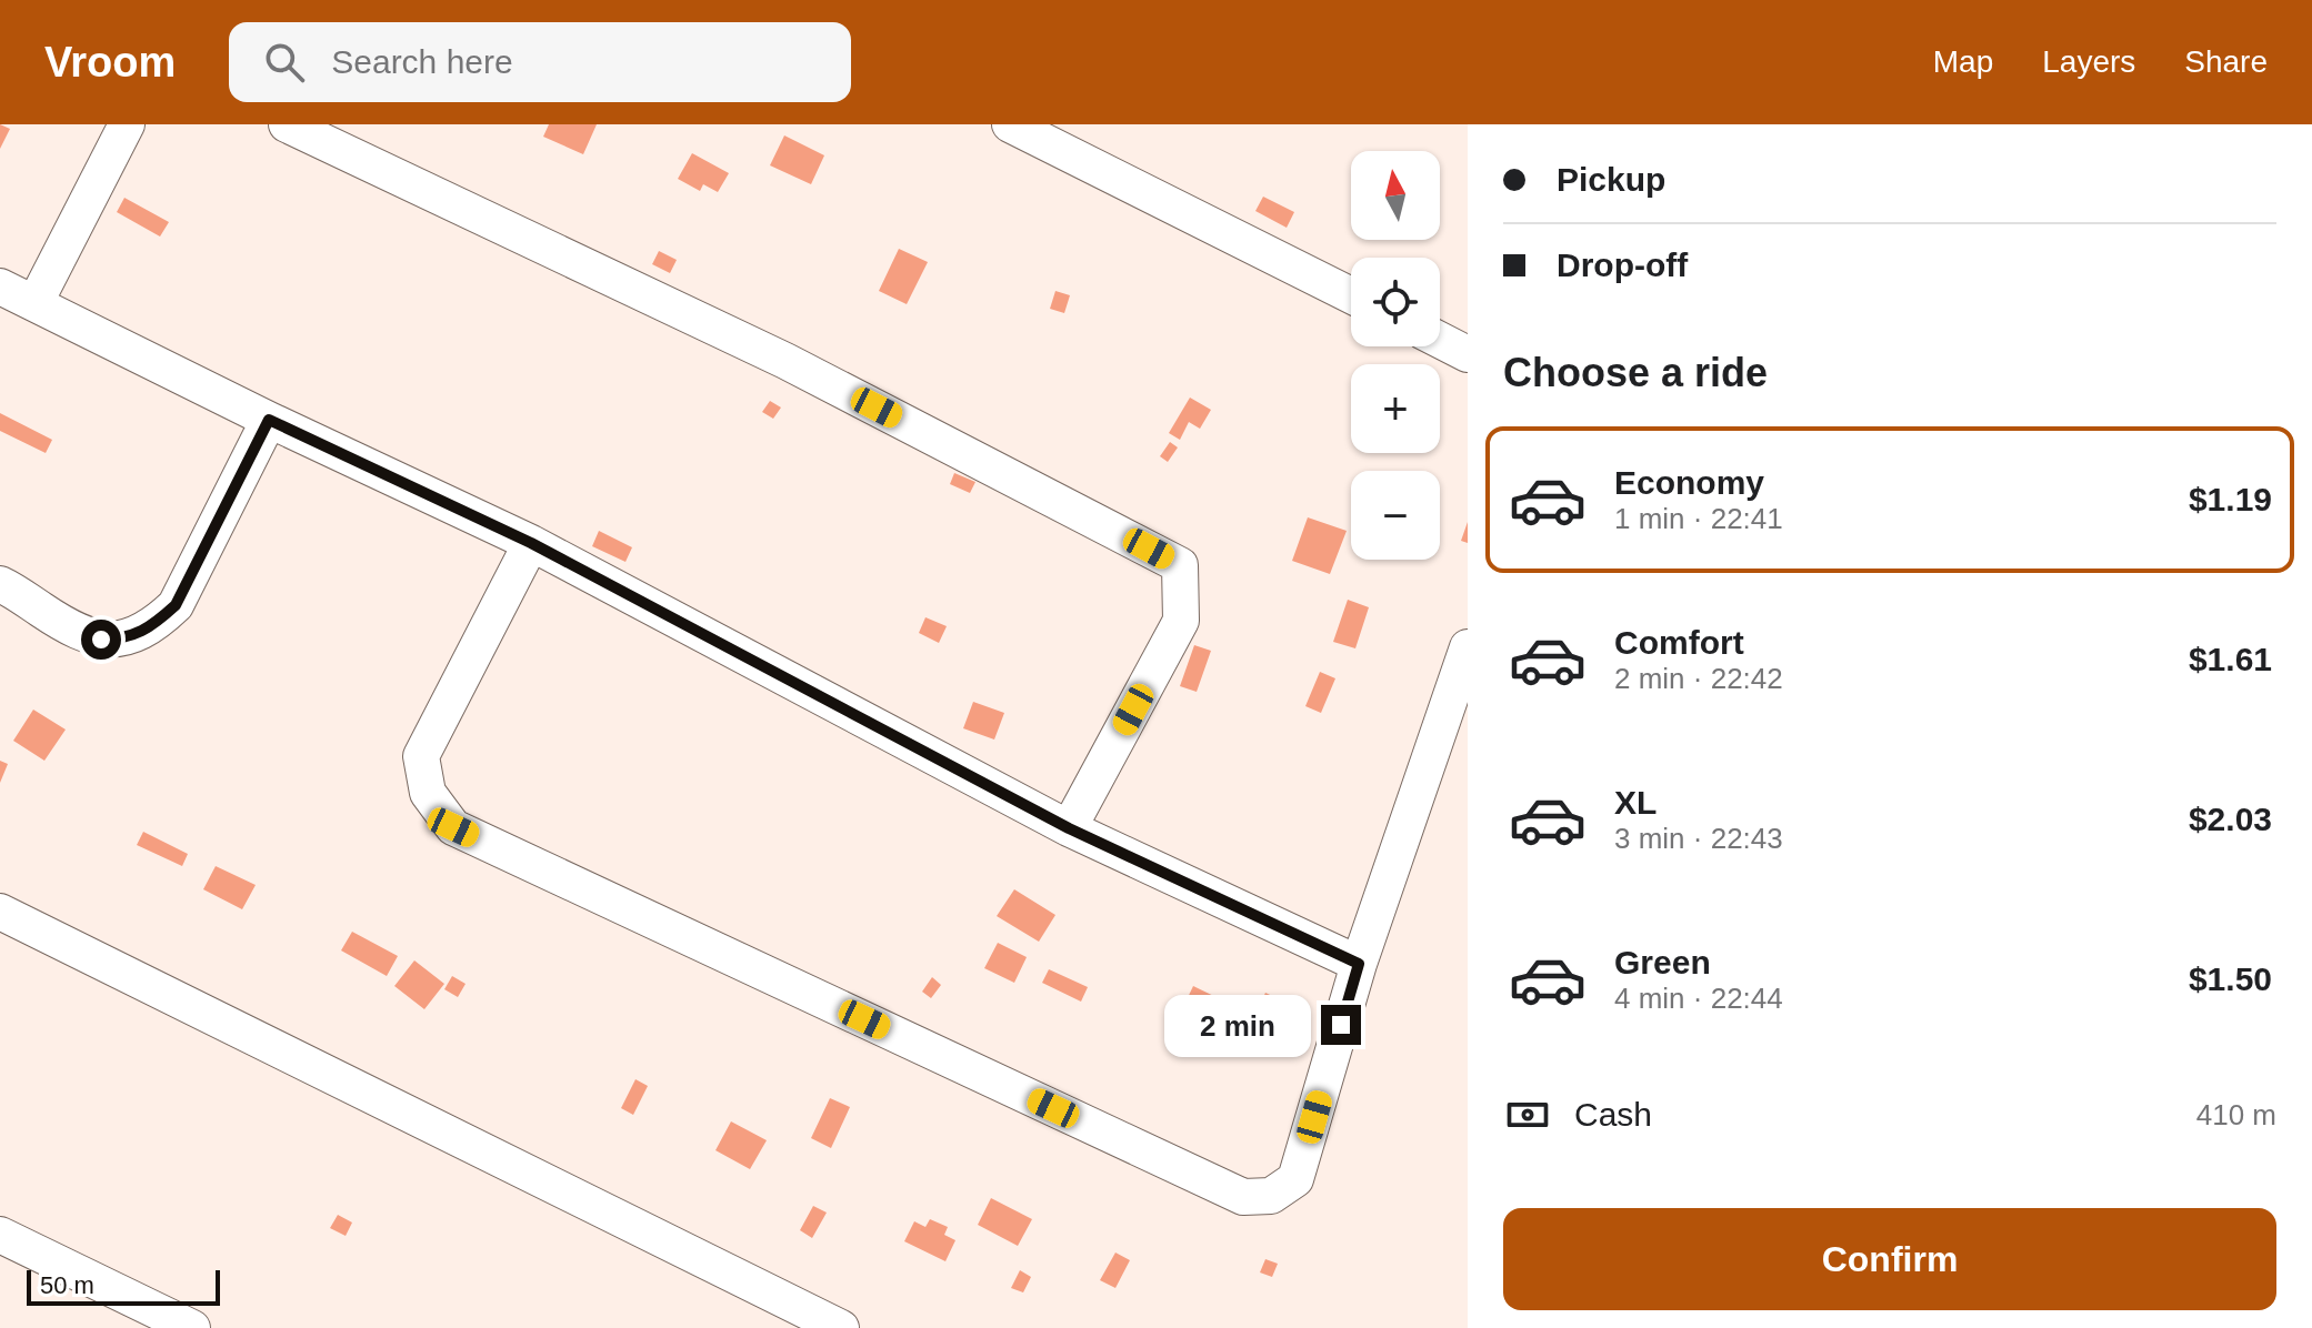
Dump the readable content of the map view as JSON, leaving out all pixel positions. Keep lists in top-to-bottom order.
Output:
{
  "scale_bar": "50 m",
  "north": "top",
  "page": {
    "header": "Vroom",
    "search": "Search here",
    "nav": ["Map", "Layers", "Share"],
    "banner": ["Pickup", "Drop-off"],
    "map_buttons": ["+", "−"],
    "heading": "Choose a ride",
    "list": [
      {
        "name": "Economy",
        "note": "1 min · 22:41",
        "value": "$1.19"
      },
      {
        "name": "Comfort",
        "note": "2 min · 22:42",
        "value": "$1.61"
      },
      {
        "name": "XL",
        "note": "3 min · 22:43",
        "value": "$2.03"
      },
      {
        "name": "Green",
        "note": "4 min · 22:44",
        "value": "$1.50"
      }
    ],
    "bubble": "2 min",
    "pay": ["Cash", "410 m"],
    "buttons": "Confirm",
    "scale": "50 m"
  }
}
